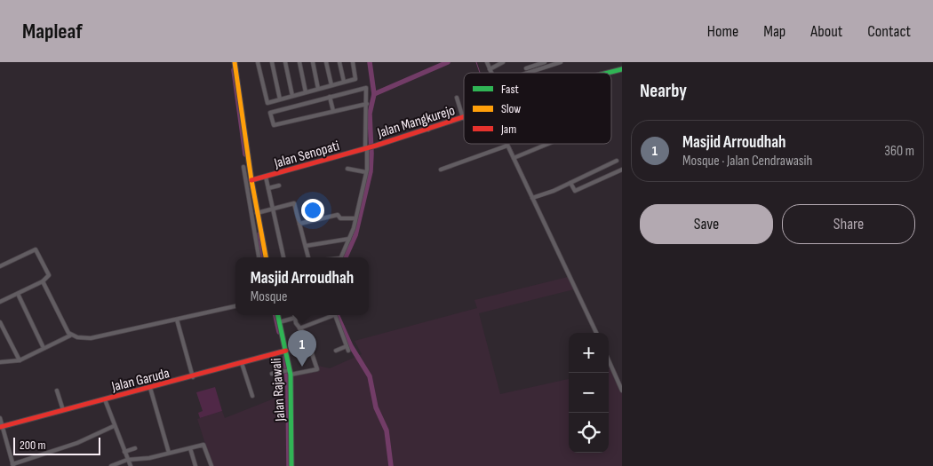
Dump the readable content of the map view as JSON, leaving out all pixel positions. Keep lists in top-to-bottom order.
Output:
{
  "streets": {
    "street": [
      "Jalan Mangkurejo",
      "Jalan Senopati",
      "Jalan Garuda",
      "Jalan Rajawali"
    ]
  },
  "crossings": [
    ["Jalan Mangkurejo", "Jalan Senopati"],
    ["Jalan Garuda", "Jalan Rajawali"]
  ],
  "legend": ["Fast", "Slow", "Jam"],
  "scale_bar": "200 m",
  "page": {
    "header": "Mapleaf",
    "nav": [
      "Home",
      "Map",
      "About",
      "Contact"
    ],
    "heading": "Nearby",
    "list": [
      {
        "mark": "1",
        "name": "Masjid Arroudhah",
        "note": "Mosque · Jalan Cendrawasih",
        "value": "360 m"
      }
    ],
    "buttons": ["Save", "Share"],
    "popup": ["Masjid Arroudhah", "Mosque"],
    "pins": "1",
    "map_buttons": ["+", "−"],
    "scale": "200 m"
  }
}
